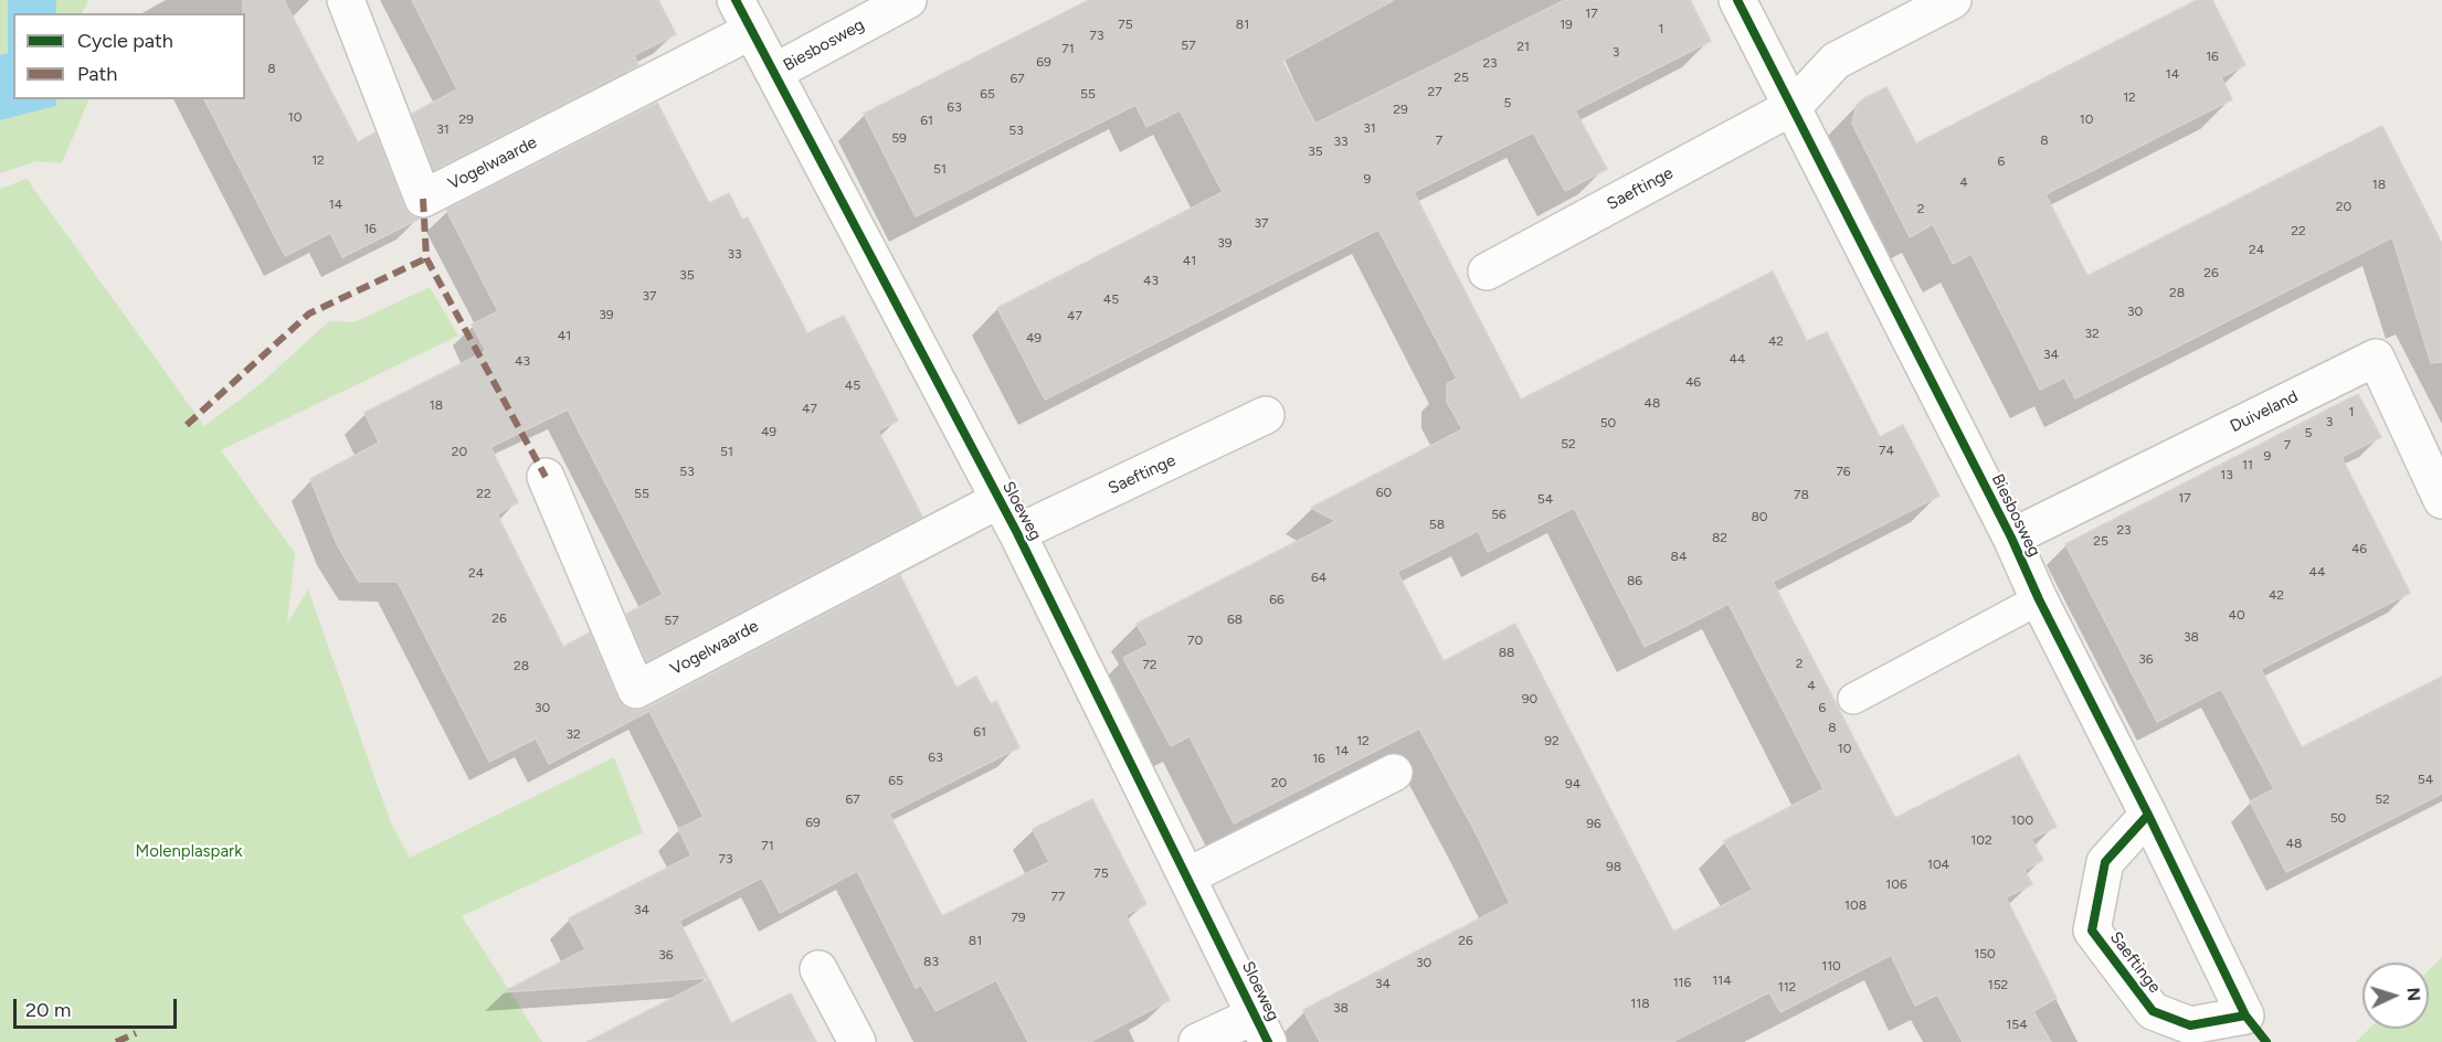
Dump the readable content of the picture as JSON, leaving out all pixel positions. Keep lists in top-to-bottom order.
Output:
{
  "streets": {
    "street": [
      "Biesbosweg",
      "Vogelwaarde",
      "Saeftinge",
      "Duiveland",
      "Sloeweg"
    ]
  },
  "crossings": [
    ["Biesbosweg", "Saeftinge"],
    ["Biesbosweg", "Duiveland"],
    ["Biesbosweg", "Sloeweg"],
    ["Vogelwaarde", "Sloeweg"],
    ["Saeftinge", "Sloeweg"]
  ],
  "parks": ["Molenplaspark"],
  "house_numbers": [
    "17",
    "75",
    "81",
    "19",
    "1",
    "73",
    "57",
    "21",
    "71",
    "3",
    "16",
    "69",
    "23",
    "8",
    "14",
    "25",
    "67",
    "27",
    "65",
    "55",
    "12",
    "5",
    "63",
    "29",
    "10",
    "29",
    "10",
    "61",
    "31",
    "31",
    "53",
    "59",
    "7",
    "8",
    "33",
    "35",
    "12",
    "6",
    "51",
    "9",
    "4",
    "18",
    "14",
    "20",
    "2",
    "37",
    "16",
    "22",
    "39",
    "24",
    "33",
    "41",
    "26",
    "35",
    "43",
    "28",
    "37",
    "45",
    "30",
    "39",
    "47",
    "32",
    "41",
    "49",
    "42",
    "34",
    "44",
    "43",
    "46",
    "45",
    "48",
    "18",
    "47",
    "1",
    "3",
    "50",
    "49",
    "5",
    "52",
    "7",
    "74",
    "20",
    "51",
    "9",
    "11",
    "53",
    "76",
    "13",
    "60",
    "22",
    "55",
    "78",
    "17",
    "54",
    "56",
    "80",
    "58",
    "23",
    "82",
    "25",
    "46",
    "84",
    "44",
    "24",
    "64",
    "86",
    "42",
    "66",
    "40",
    "26",
    "68",
    "57",
    "38",
    "70",
    "88",
    "36",
    "2",
    "72",
    "28",
    "4",
    "90",
    "30",
    "6",
    "8",
    "61",
    "32",
    "12",
    "92",
    "10",
    "14",
    "63",
    "16",
    "54",
    "65",
    "20",
    "94",
    "67",
    "52",
    "50",
    "100",
    "69",
    "96",
    "102",
    "48",
    "71",
    "73",
    "104",
    "98",
    "75",
    "106",
    "77",
    "108",
    "34",
    "79",
    "81",
    "26",
    "150",
    "36",
    "83",
    "30",
    "110",
    "114",
    "116",
    "34",
    "152",
    "112",
    "118",
    "38",
    "154"
  ],
  "legend": ["Cycle path", "Path"],
  "scale_bar": "20 m",
  "north": "right"
}
